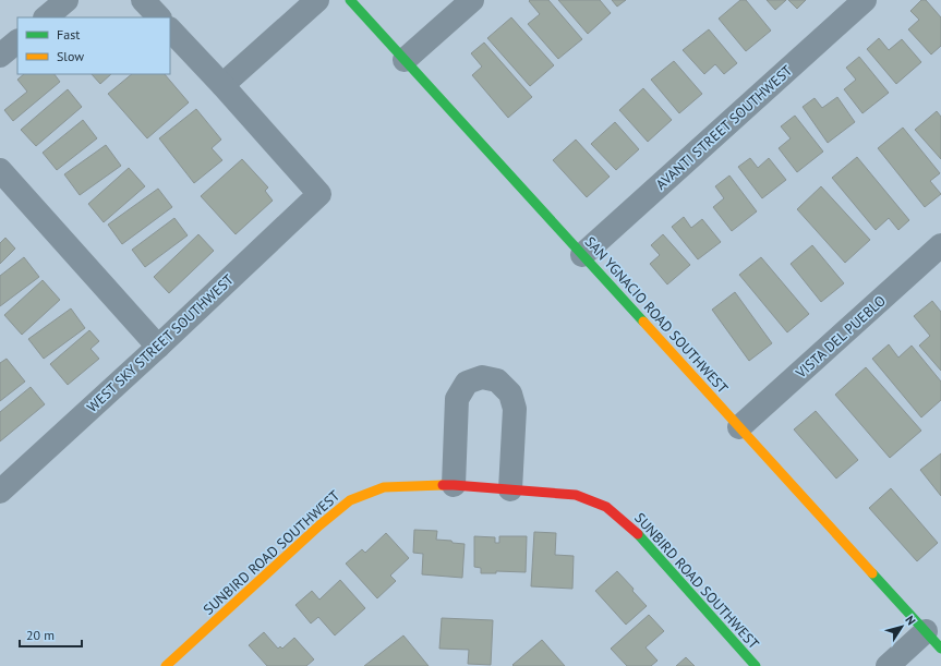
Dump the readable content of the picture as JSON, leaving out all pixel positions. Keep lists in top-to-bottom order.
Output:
{
  "streets": {
    "street": [
      "AVANTI STREET SOUTHWEST",
      "SAN YGNACIO ROAD SOUTHWEST",
      "VISTA DEL PUEBLO",
      "WEST SKY STREET SOUTHWEST",
      "SUNBIRD ROAD SOUTHWEST"
    ]
  },
  "crossings": [
    ["AVANTI STREET SOUTHWEST", "SAN YGNACIO ROAD SOUTHWEST"],
    ["SAN YGNACIO ROAD SOUTHWEST", "VISTA DEL PUEBLO"]
  ],
  "legend": ["Fast", "Slow"],
  "scale_bar": "20 m",
  "north": "top right"
}
